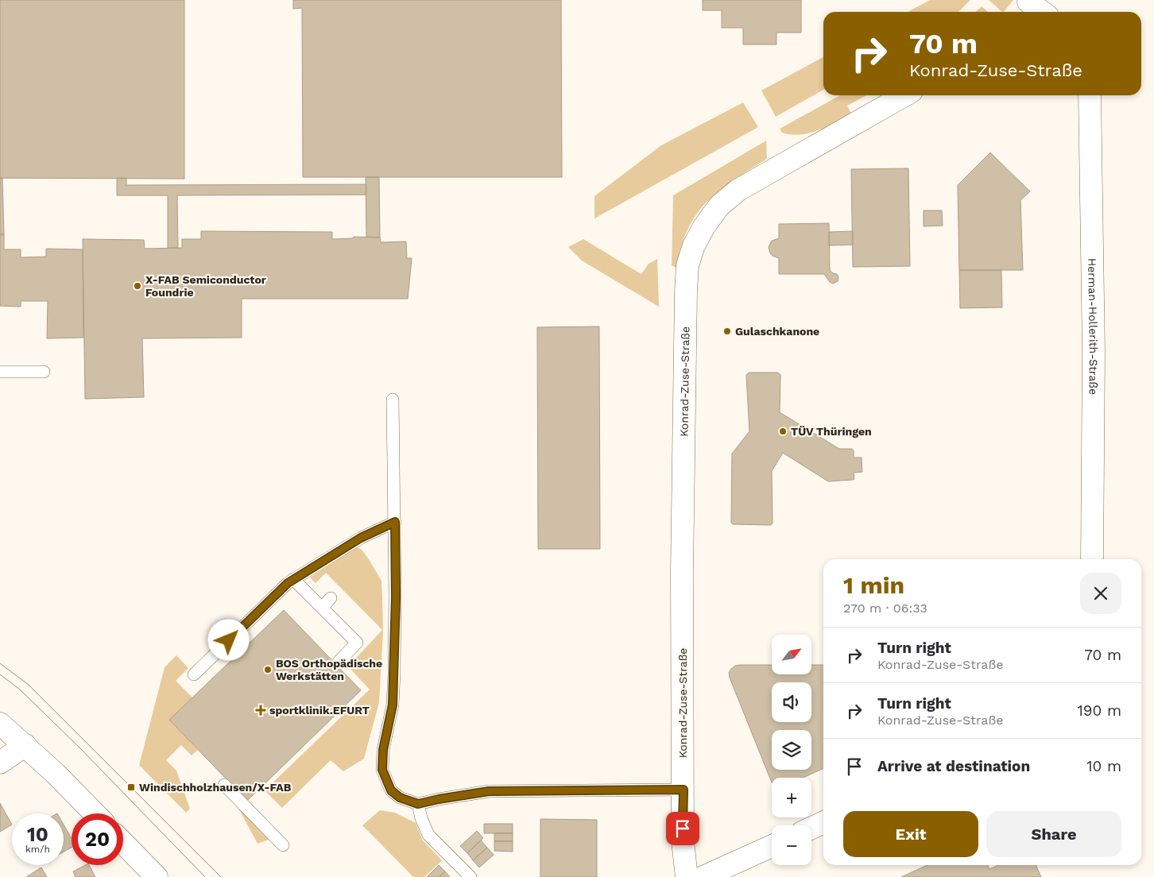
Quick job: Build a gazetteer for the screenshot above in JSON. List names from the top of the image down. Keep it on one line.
{"streets":{"street":["Herman-Hollerith-Straße","Konrad-Zuse-Straße"]},"places":{"other":["X-FAB Semiconductor Foundrie","Gulaschkanone","TÜV Thüringen","BOS Orthopädische Werkstätten"],"health":["sportklinik.EFURT"],"transit":["Windischholzhausen/X-FAB"]},"north":"top right","page":{"turn":["70 m","Konrad-Zuse-Straße"],"heading":["1 min","270 m · 06:33"],"list":[{"name":"Turn right","note":"Konrad-Zuse-Straße","value":"70 m"},{"name":"Turn right","note":"Konrad-Zuse-Straße","value":"190 m"},{"name":"Arrive at destination","value":"10 m"}],"map_buttons":["+","−"],"buttons":["Exit","Share"],"speed":"10 km/h","limit":"20"}}
